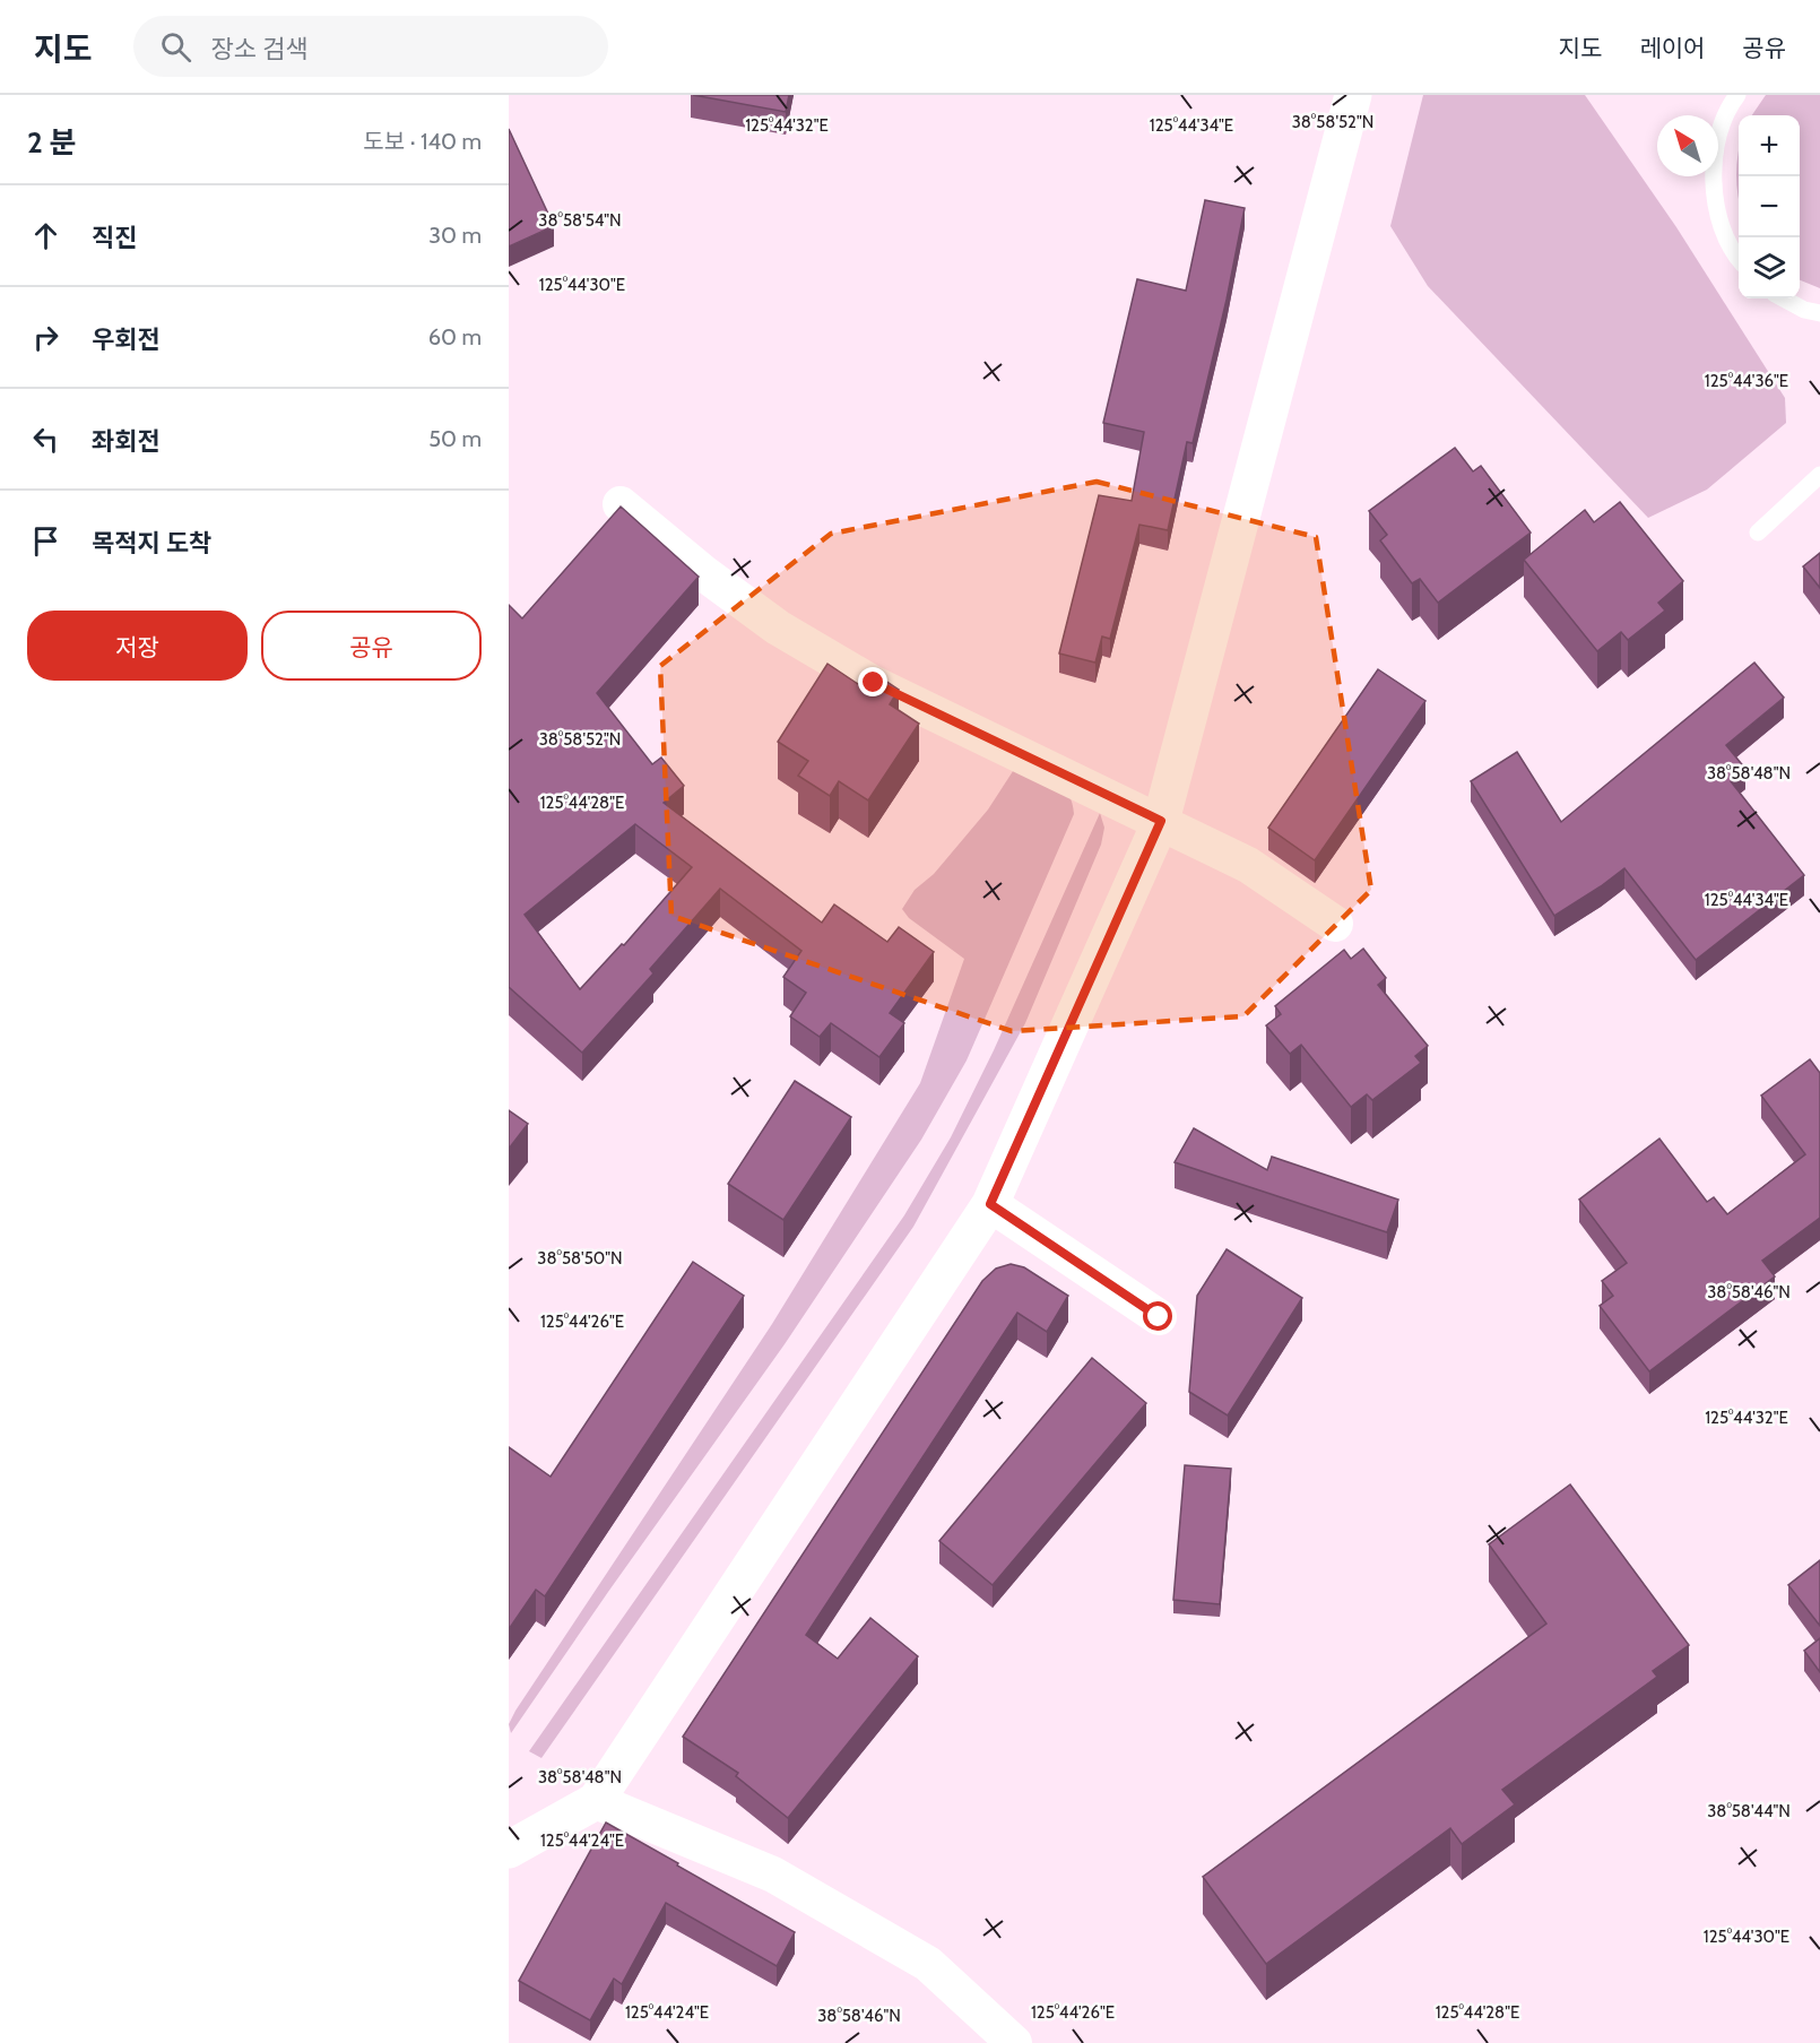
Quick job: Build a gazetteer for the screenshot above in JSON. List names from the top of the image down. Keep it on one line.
{"north":"top left","page":{"header":"지도","search":"장소 검색","nav":["지도","레이어","공유"],"heading":["2 분","도보 · 140 m"],"map_buttons":["+","−"],"list":[["직진","30 m"],["우회전","60 m"],["좌회전","50 m"],"목적지 도착"],"buttons":["저장","공유"]},"coordinates":["38°58'52\"N","125°44'32\"E","125°44'34\"E","38°58'54\"N","125°44'30\"E","125°44'36\"E","38°58'48\"N","125°44'28\"E","38°58'50\"N","38°58'46\"N","125°44'26\"E","38°58'44\"N","125°44'24\"E"]}
